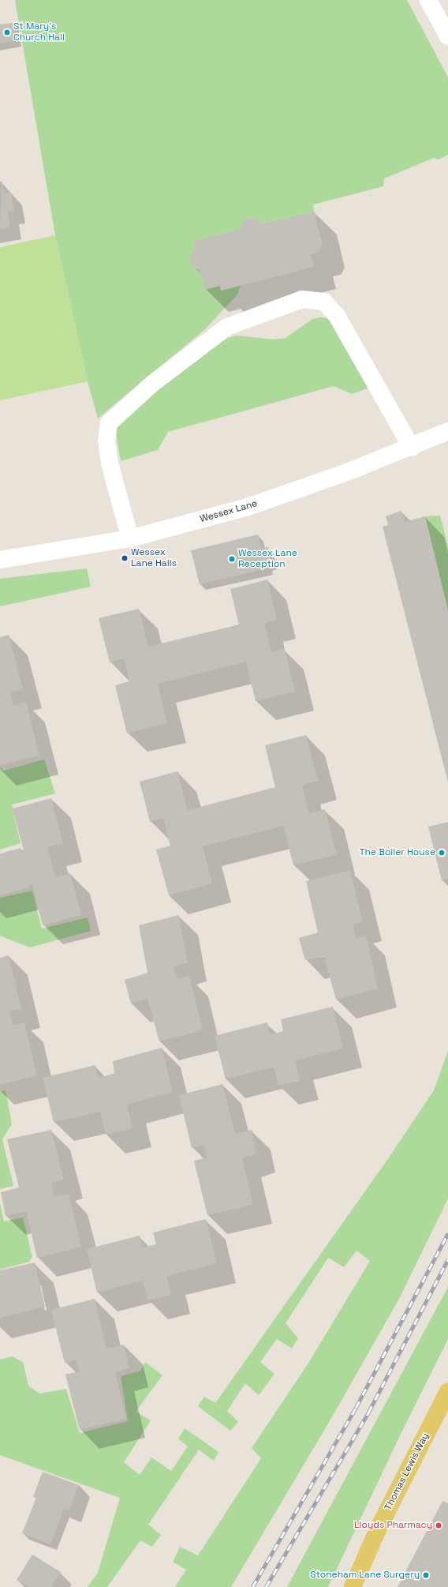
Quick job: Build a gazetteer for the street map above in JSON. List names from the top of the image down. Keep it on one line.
{"streets":{"main road":["Thomas Lewis Way"],"street":["Wessex Lane"]},"places":["St Mary's Church Hall","Wessex Lane Halls","Wessex Lane Reception","The Boiler House","Lloyds Pharmacy","Stoneham Lane Surgery"]}
